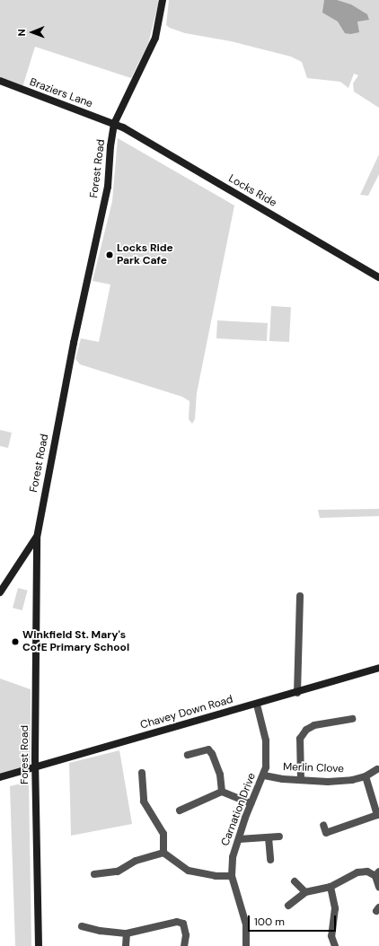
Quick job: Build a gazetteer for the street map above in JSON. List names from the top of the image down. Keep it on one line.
{"streets":{"main road":["Braziers Lane","Forest Road","Locks Ride","Chavey Down Road"],"street":["Merlin Clove","Carnation Drive"]},"crossings":[["Braziers Lane","Forest Road"],["Braziers Lane","Locks Ride"],["Forest Road","Locks Ride"],["Forest Road","Chavey Down Road"],["Chavey Down Road","Carnation Drive"],["Merlin Clove","Carnation Drive"]],"places":["Locks Ride Park Cafe","Winkfield St. Mary's CofE Primary School"],"scale_bar":"100 m","north":"left"}
